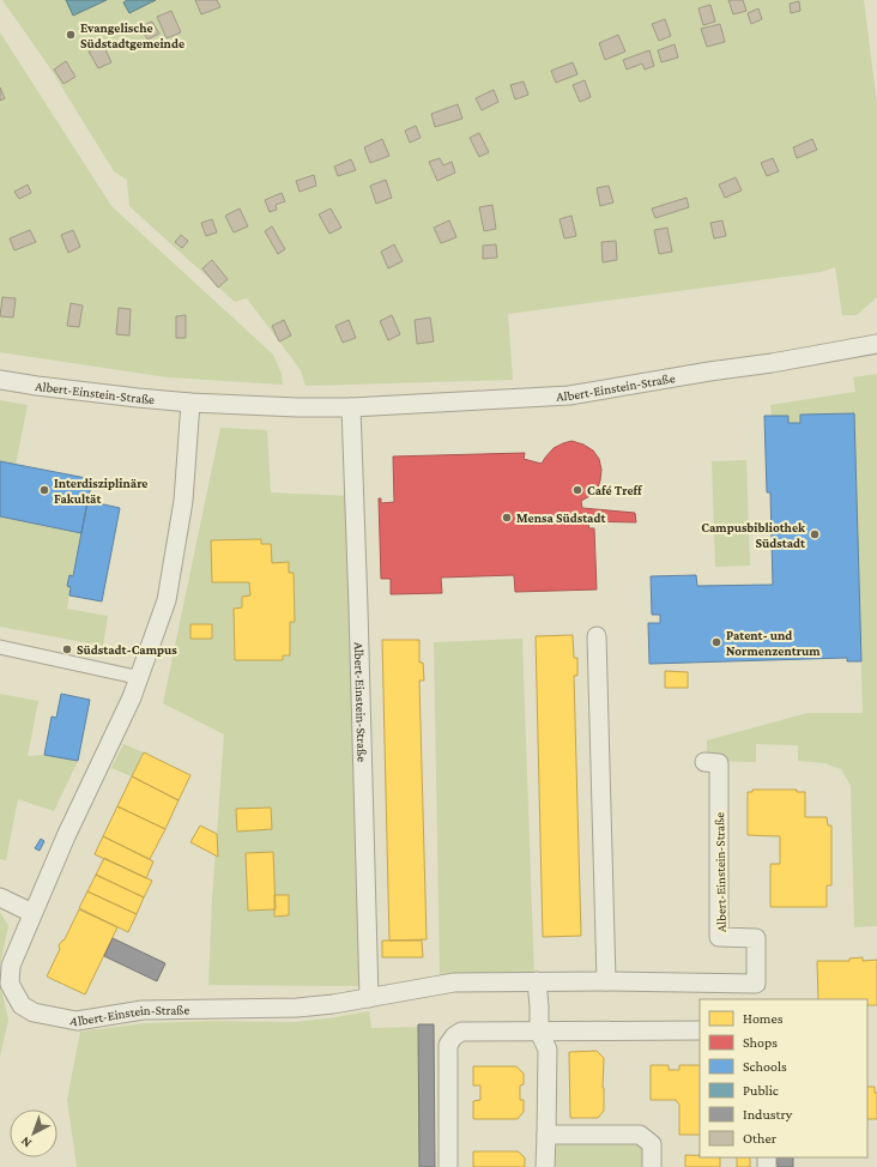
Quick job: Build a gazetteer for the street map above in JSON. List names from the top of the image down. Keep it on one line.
{"streets":{"street":["Albert-Einstein-Straße"]},"places":["Evangelische Südstadtgemeinde","Interdisziplinäre Fakultät","Café Treff","Mensa Südstadt","Campusbibliothek Südstadt","Patent- und Normenzentrum","Südstadt-Campus"],"legend":["Homes","Shops","Schools","Public","Industry","Other"],"north":"bottom left"}
